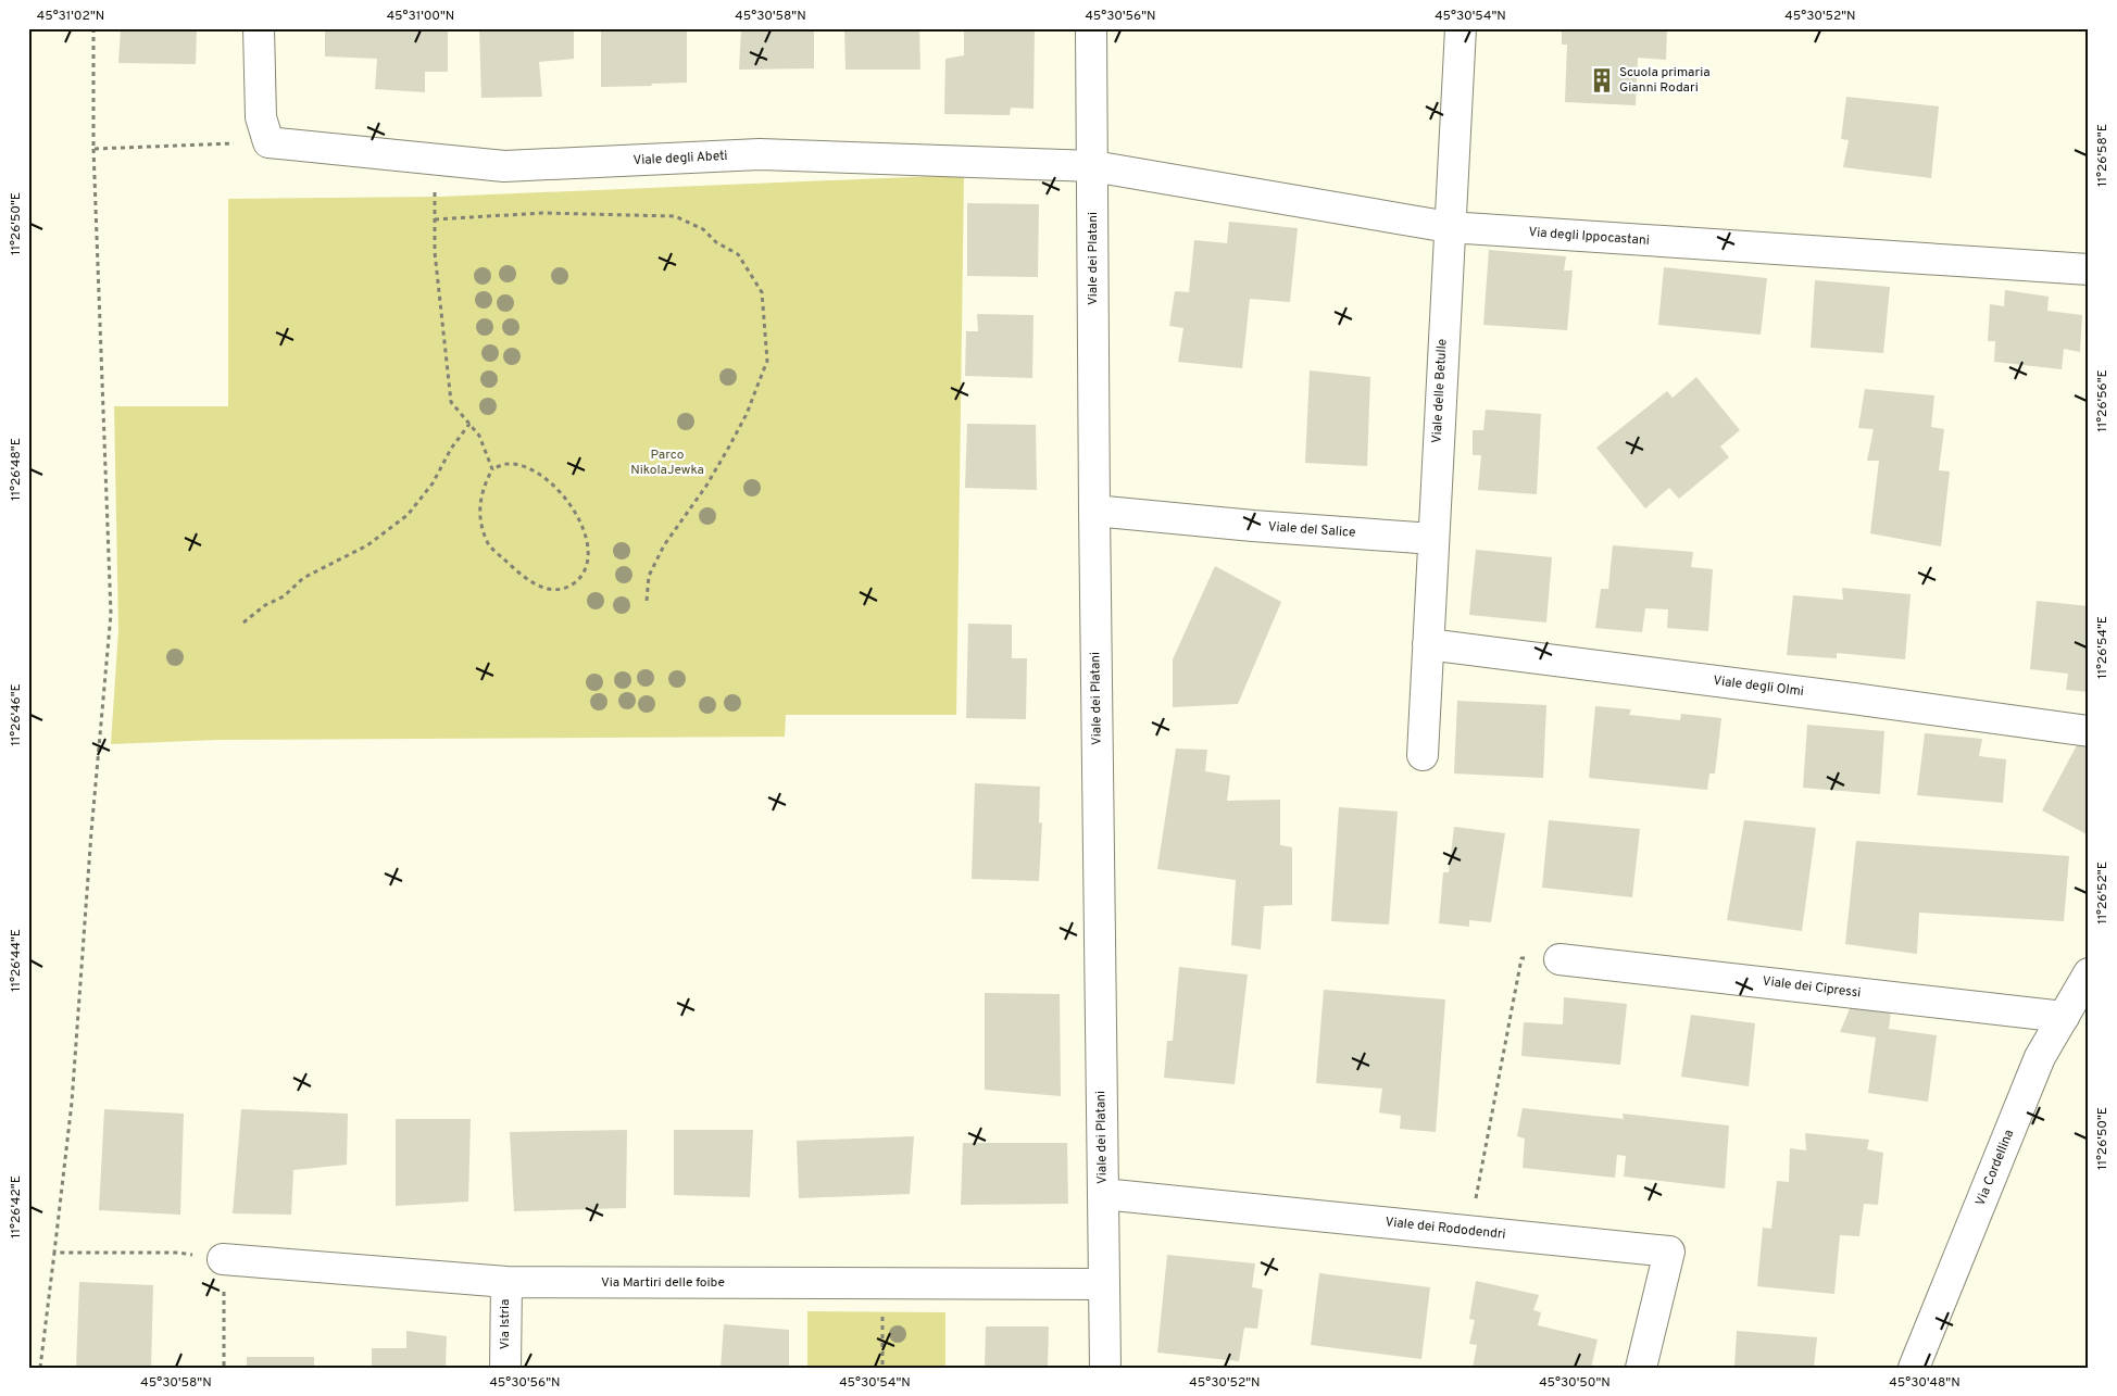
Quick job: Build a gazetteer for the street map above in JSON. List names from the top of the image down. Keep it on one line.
{"streets":{"street":["Viale degli Abeti","Via degli Ippocastani","Viale dei Platani","Viale delle Betulle","Viale del Salice","Viale degli Olmi","Viale dei Cipressi","Via Cordellina","Viale dei Rododendri","Via Martiri delle foibe","Via Istria"]},"crossings":[["Viale degli Abeti","Via degli Ippocastani"],["Viale degli Abeti","Viale dei Platani"],["Via degli Ippocastani","Viale dei Platani"],["Via degli Ippocastani","Viale delle Betulle"],["Viale dei Platani","Viale del Salice"],["Viale dei Platani","Viale dei Rododendri"],["Viale dei Platani","Via Martiri delle foibe"],["Viale delle Betulle","Viale del Salice"],["Viale delle Betulle","Viale degli Olmi"],["Viale dei Cipressi","Via Cordellina"],["Via Martiri delle foibe","Via Istria"]],"parks":["Parco NikolaJewka"],"places":{"building":["Scuola primaria Gianni Rodari"]},"coordinates":["45°31'02\"N","45°31'00\"N","45°30'58\"N","45°30'56\"N","45°30'54\"N","45°30'52\"N","11°26'58\"E","11°26'50\"E","11°26'56\"E","11°26'48\"E","11°26'54\"E","11°26'46\"E","11°26'52\"E","11°26'44\"E","11°26'42\"E","45°30'50\"N","45°30'48\"N"]}
